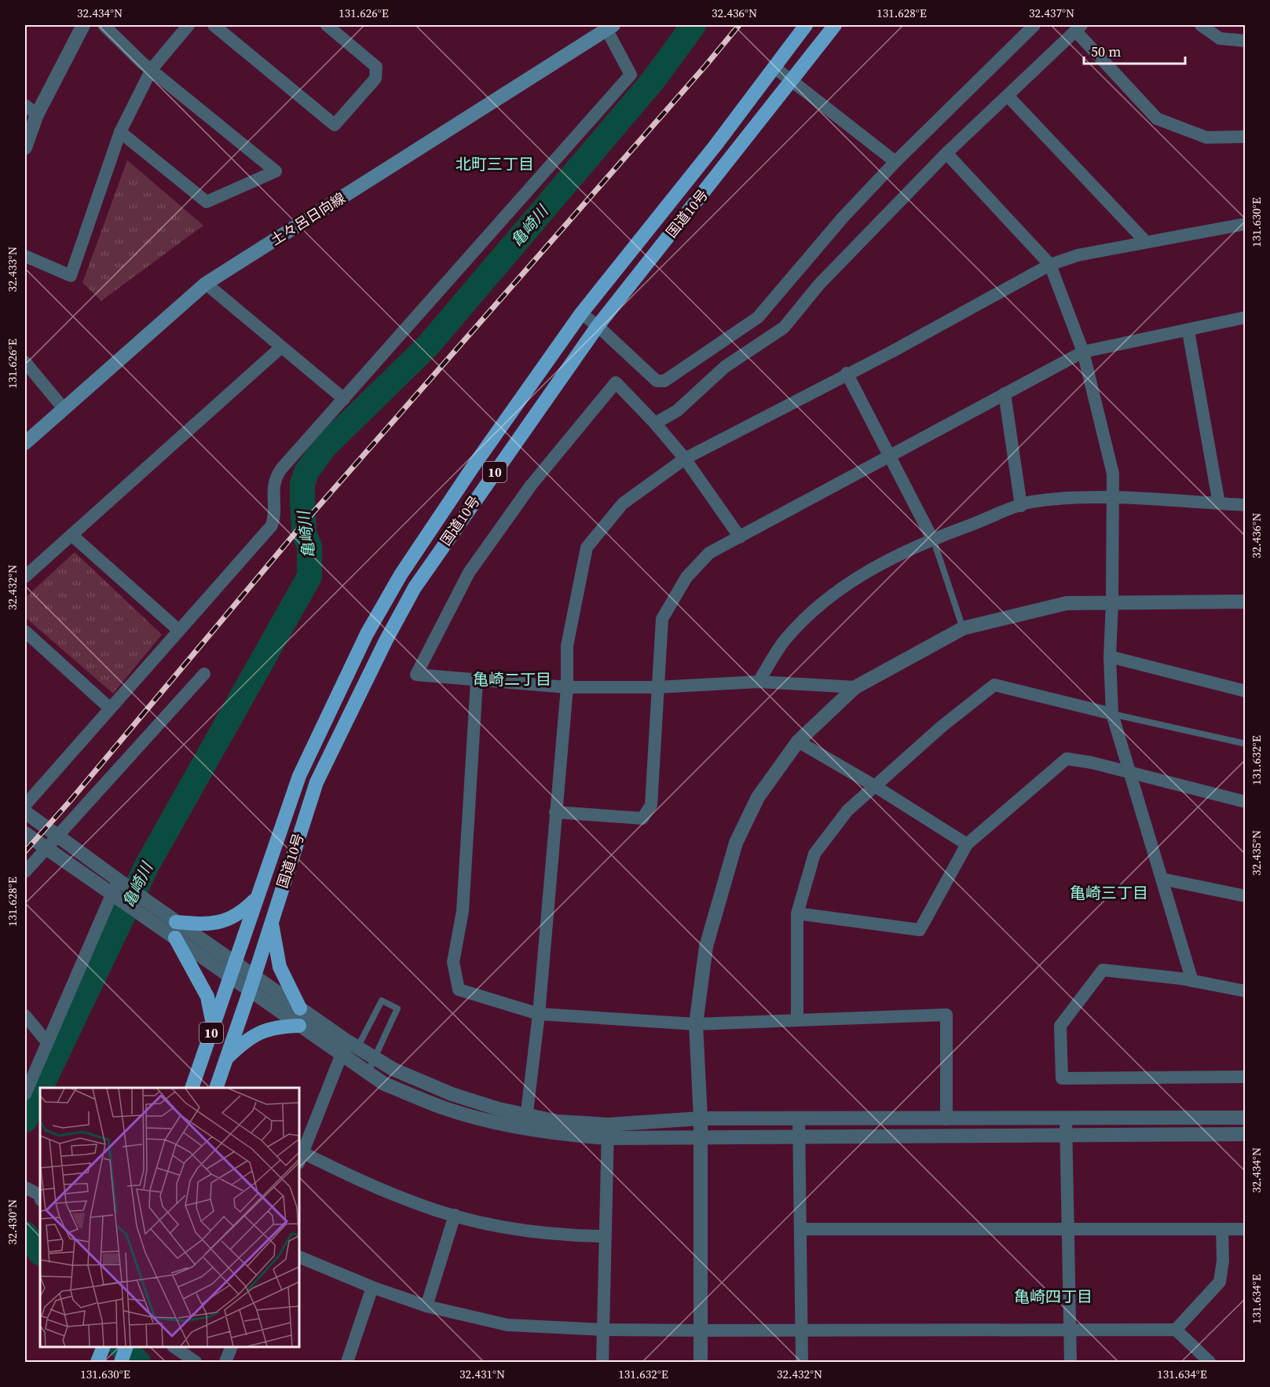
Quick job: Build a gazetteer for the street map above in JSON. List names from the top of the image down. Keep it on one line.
{"streets":{"highway":["国道10号","10"],"main road":["土々呂日向線"]},"districts":["北町三丁目","亀崎二丁目","亀崎三丁目","亀崎四丁目"],"water":["亀崎川"],"scale_bar":"50 m","coordinates":["32.434°N","131.626°E","32.436°N","131.628°E","32.437°N","131.630°E","32.433°N","32.432°N","131.632°E","32.435°N","32.430°N","131.634°E","32.431°N"]}
